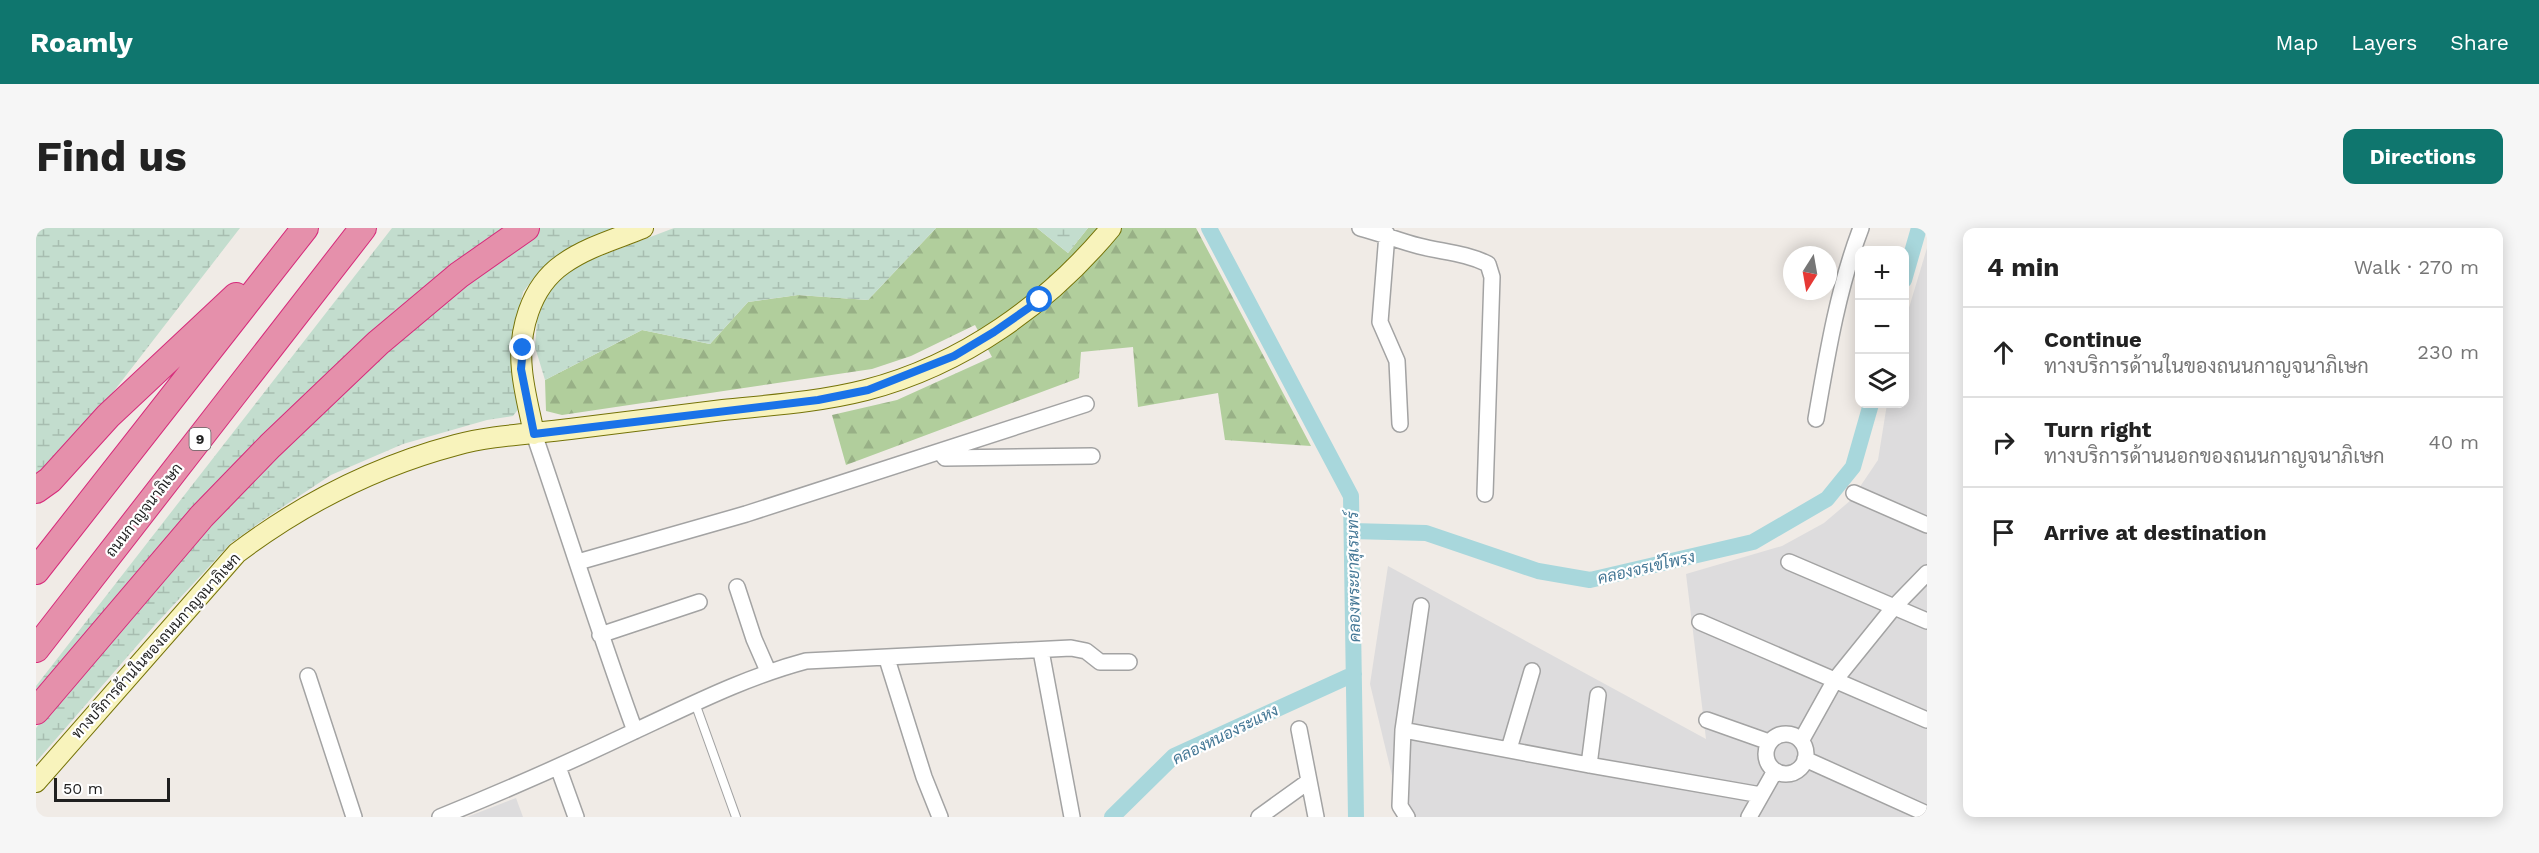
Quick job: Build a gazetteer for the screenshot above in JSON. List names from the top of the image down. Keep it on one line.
{"streets":{"highway":["9","ถนนกาญจนาภิเษก"],"main road":["ทางบริการด้านในของถนนกาญจนาภิเษก"]},"water":["คลองจรเข้โพรง","คลองพระยาสุเรนทร์","คลองหนองระแหง"],"scale_bar":"50 m","north":"bottom","page":{"header":"Roamly","nav":["Map","Layers","Share"],"buttons":"Directions","title":"Find us","heading":["4 min","Walk · 270 m"],"map_buttons":["+","−"],"list":[["Continue","ทางบริการด้านในของถนนกาญจนาภิเษก","230 m"],["Turn right","ทางบริการด้านนอกของถนนกาญจนาภิเษก","40 m"],"Arrive at destination"],"scale":"50 m"}}
